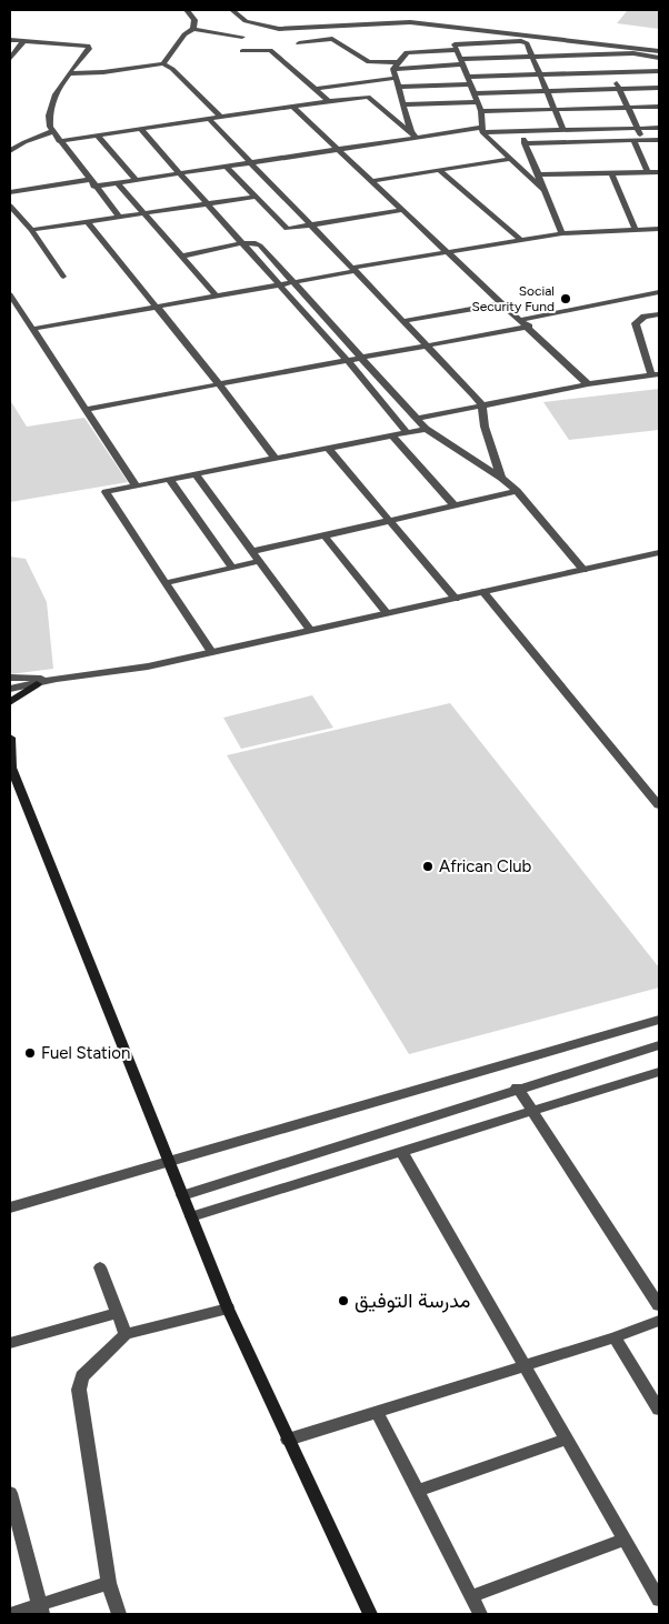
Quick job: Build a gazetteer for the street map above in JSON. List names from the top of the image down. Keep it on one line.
{"places":["Social Security Fund","African Club","Fuel Station","مدرسة التوفيق"]}
